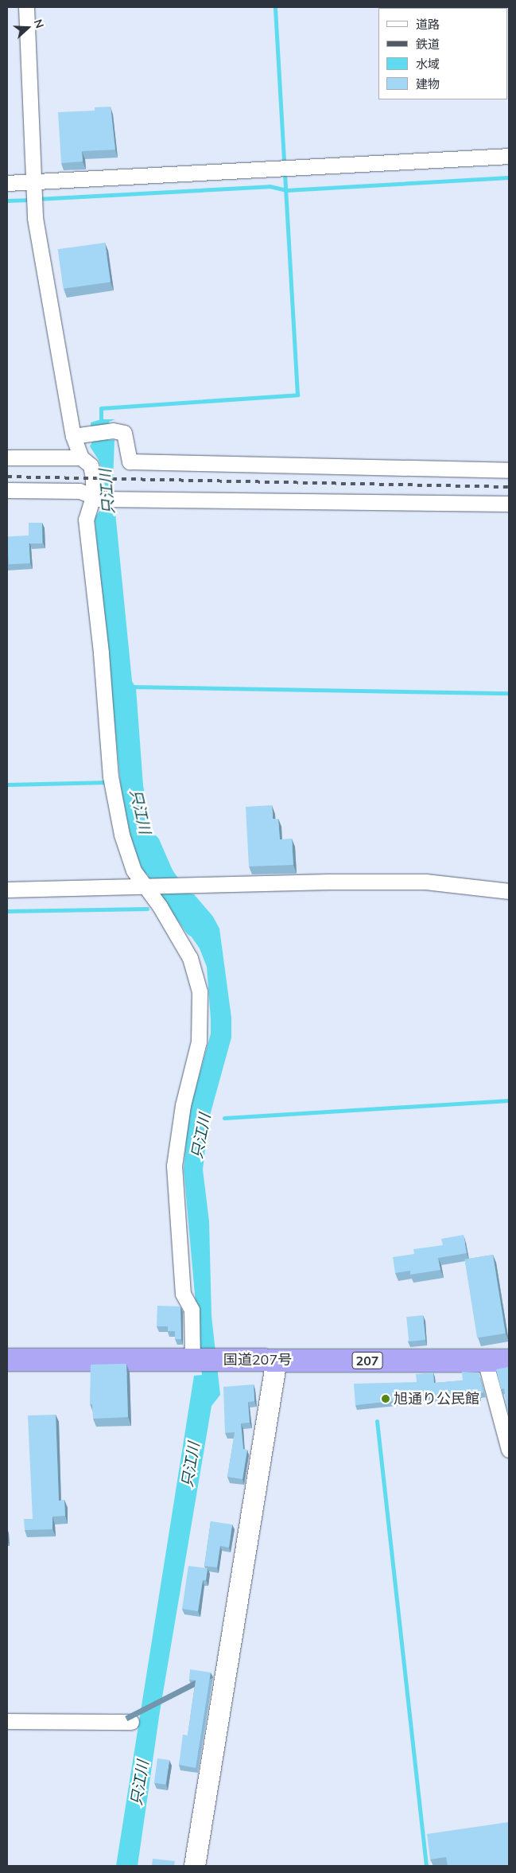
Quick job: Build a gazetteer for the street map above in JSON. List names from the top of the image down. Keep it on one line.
{"streets":{"highway":["国道207号","207"]},"water":["只江川"],"places":["旭通り公民館"],"legend":["道路","鉄道","水域","建物"],"north":"right"}
